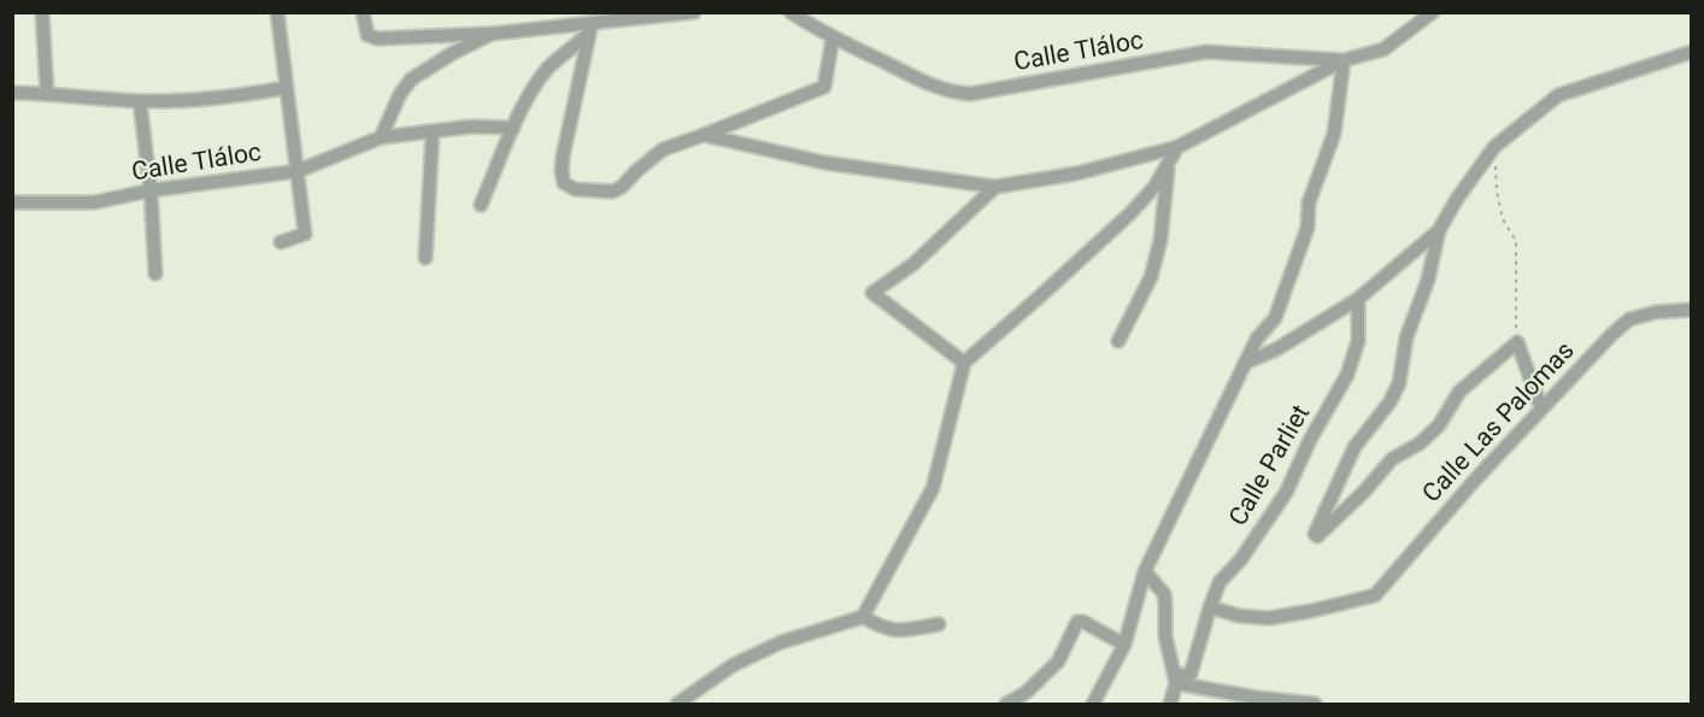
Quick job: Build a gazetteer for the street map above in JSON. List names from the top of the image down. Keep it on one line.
{"streets":{"street":["Calle Tláloc","Calle Las Palomas","Calle Parliet"]},"crossings":[["Calle Las Palomas","Calle Parliet"]]}
